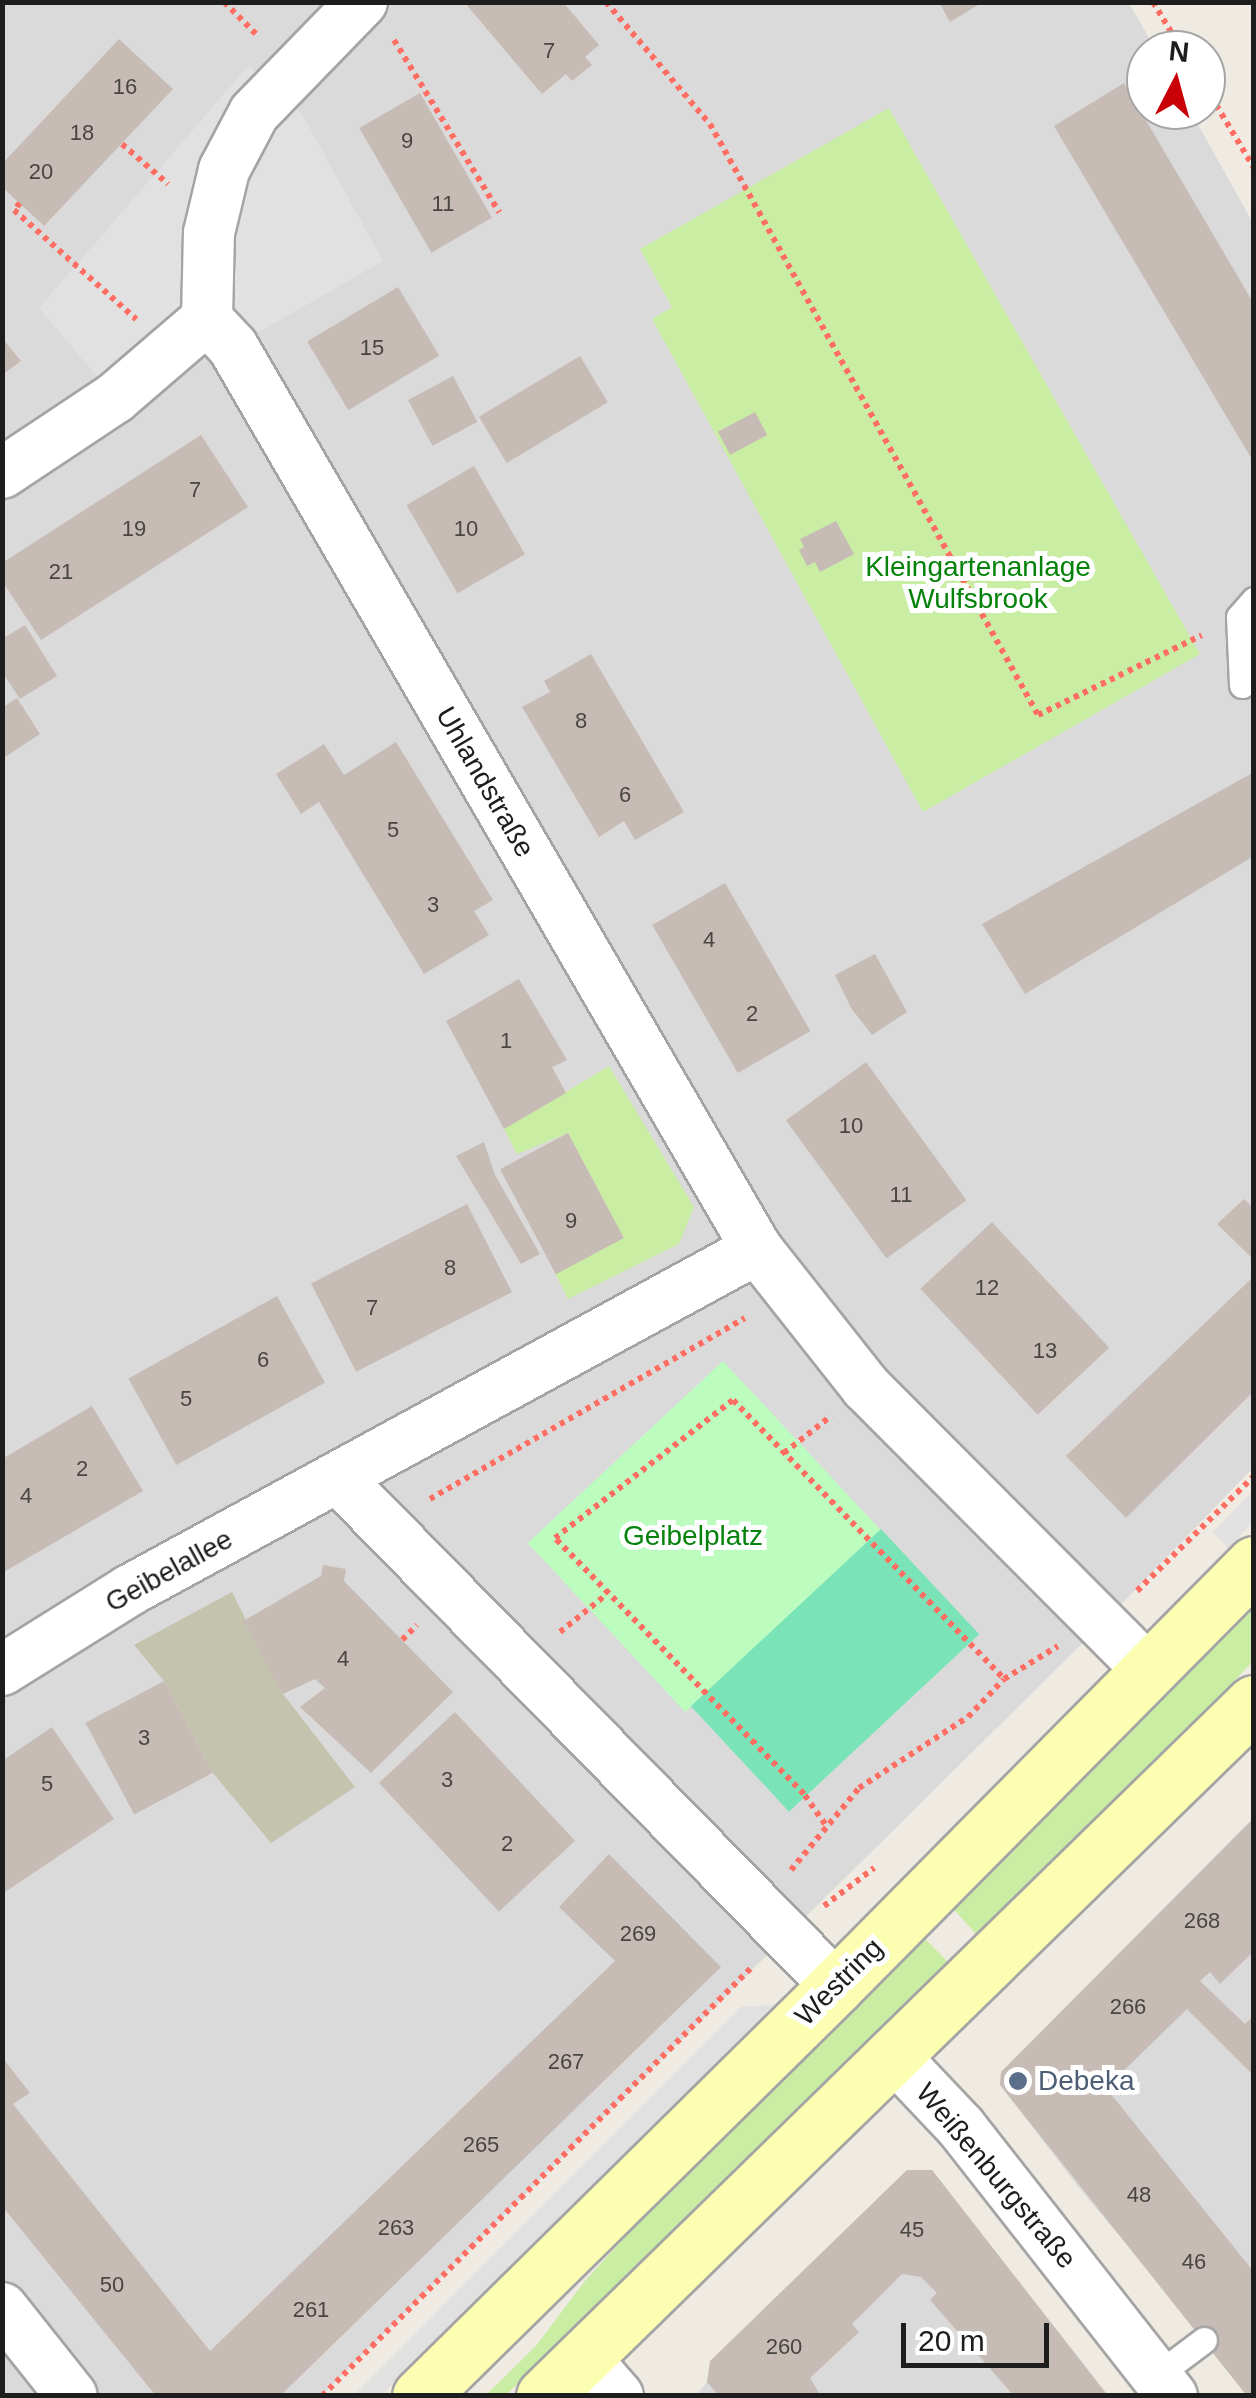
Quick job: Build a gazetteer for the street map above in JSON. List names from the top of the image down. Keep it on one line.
{"streets":{"main road":["Westring"],"street":["Uhlandstraße","Geibelallee","Weißenburgstraße"]},"parks":["Kleingartenanlage Wulfsbrook","Geibelplatz"],"places":["Debeka"],"house_numbers":["7","16","18","9","20","11","15","7","19","10","21","8","6","5","3","4","2","1","10","11","9","8","12","7","13","6","5","2","4","4","3","3","5","2","268","269","266","267","265","48","263","45","46","50","261","260"],"scale_bar":"20 m","north":"top"}
